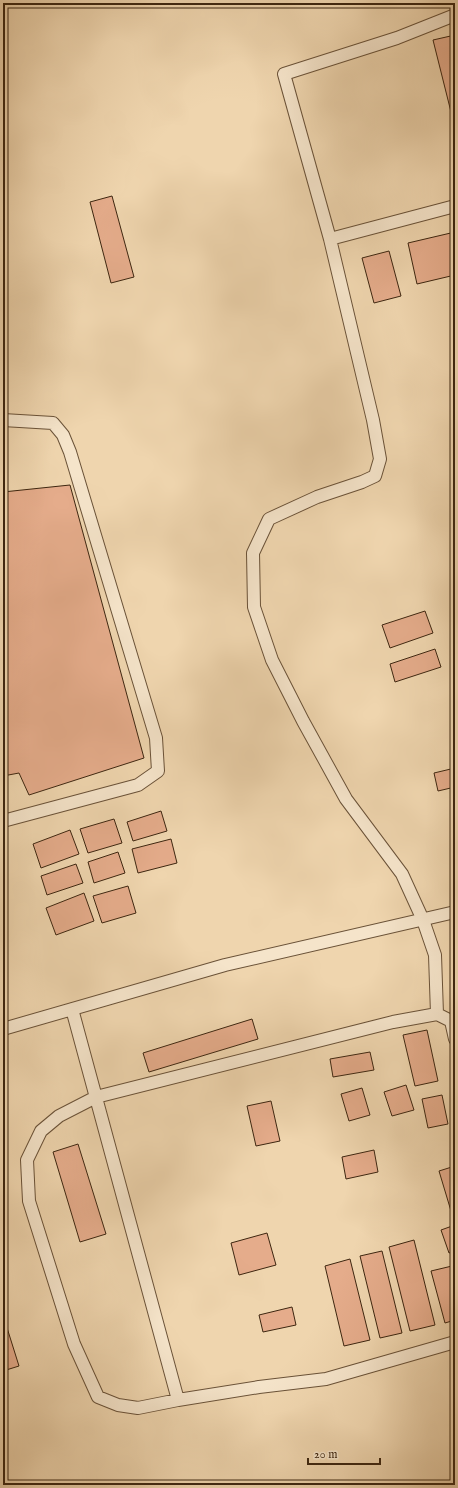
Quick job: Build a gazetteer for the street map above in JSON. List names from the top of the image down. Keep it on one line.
{"scale_bar":"20 m"}
